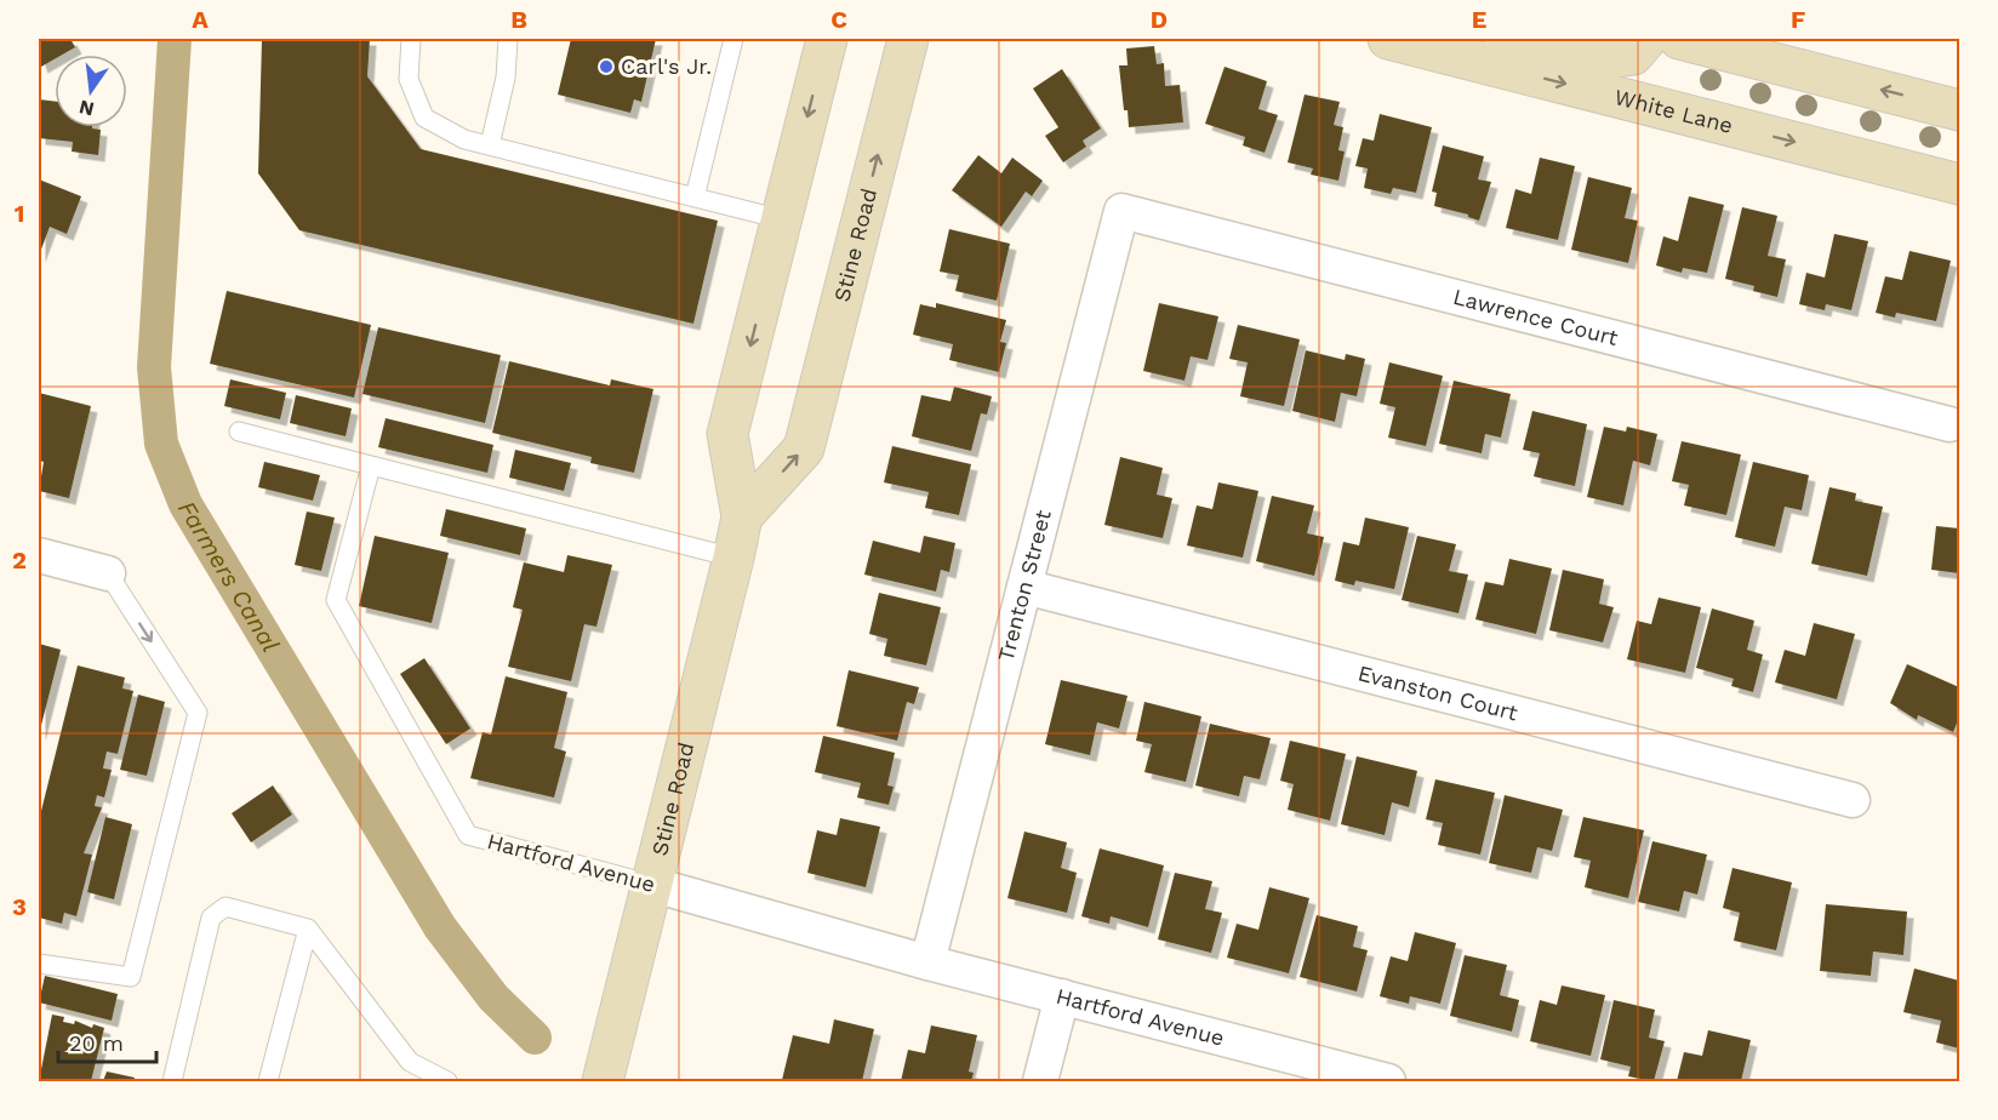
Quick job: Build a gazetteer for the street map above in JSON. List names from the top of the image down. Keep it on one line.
{"streets":{"main road":["White Lane","Stine Road"],"street":["Lawrence Court","Trenton Street","Evanston Court","Hartford Avenue"]},"crossings":[["Stine Road","Hartford Avenue"],["Lawrence Court","Trenton Street"],["Trenton Street","Evanston Court"],["Trenton Street","Hartford Avenue"]],"water":["Farmers Canal"],"places":["Carl's Jr."],"scale_bar":"20 m","north":"bottom","grid":{"columns":["A","B","C","D","E","F"],"rows":["1","2","3"]}}
